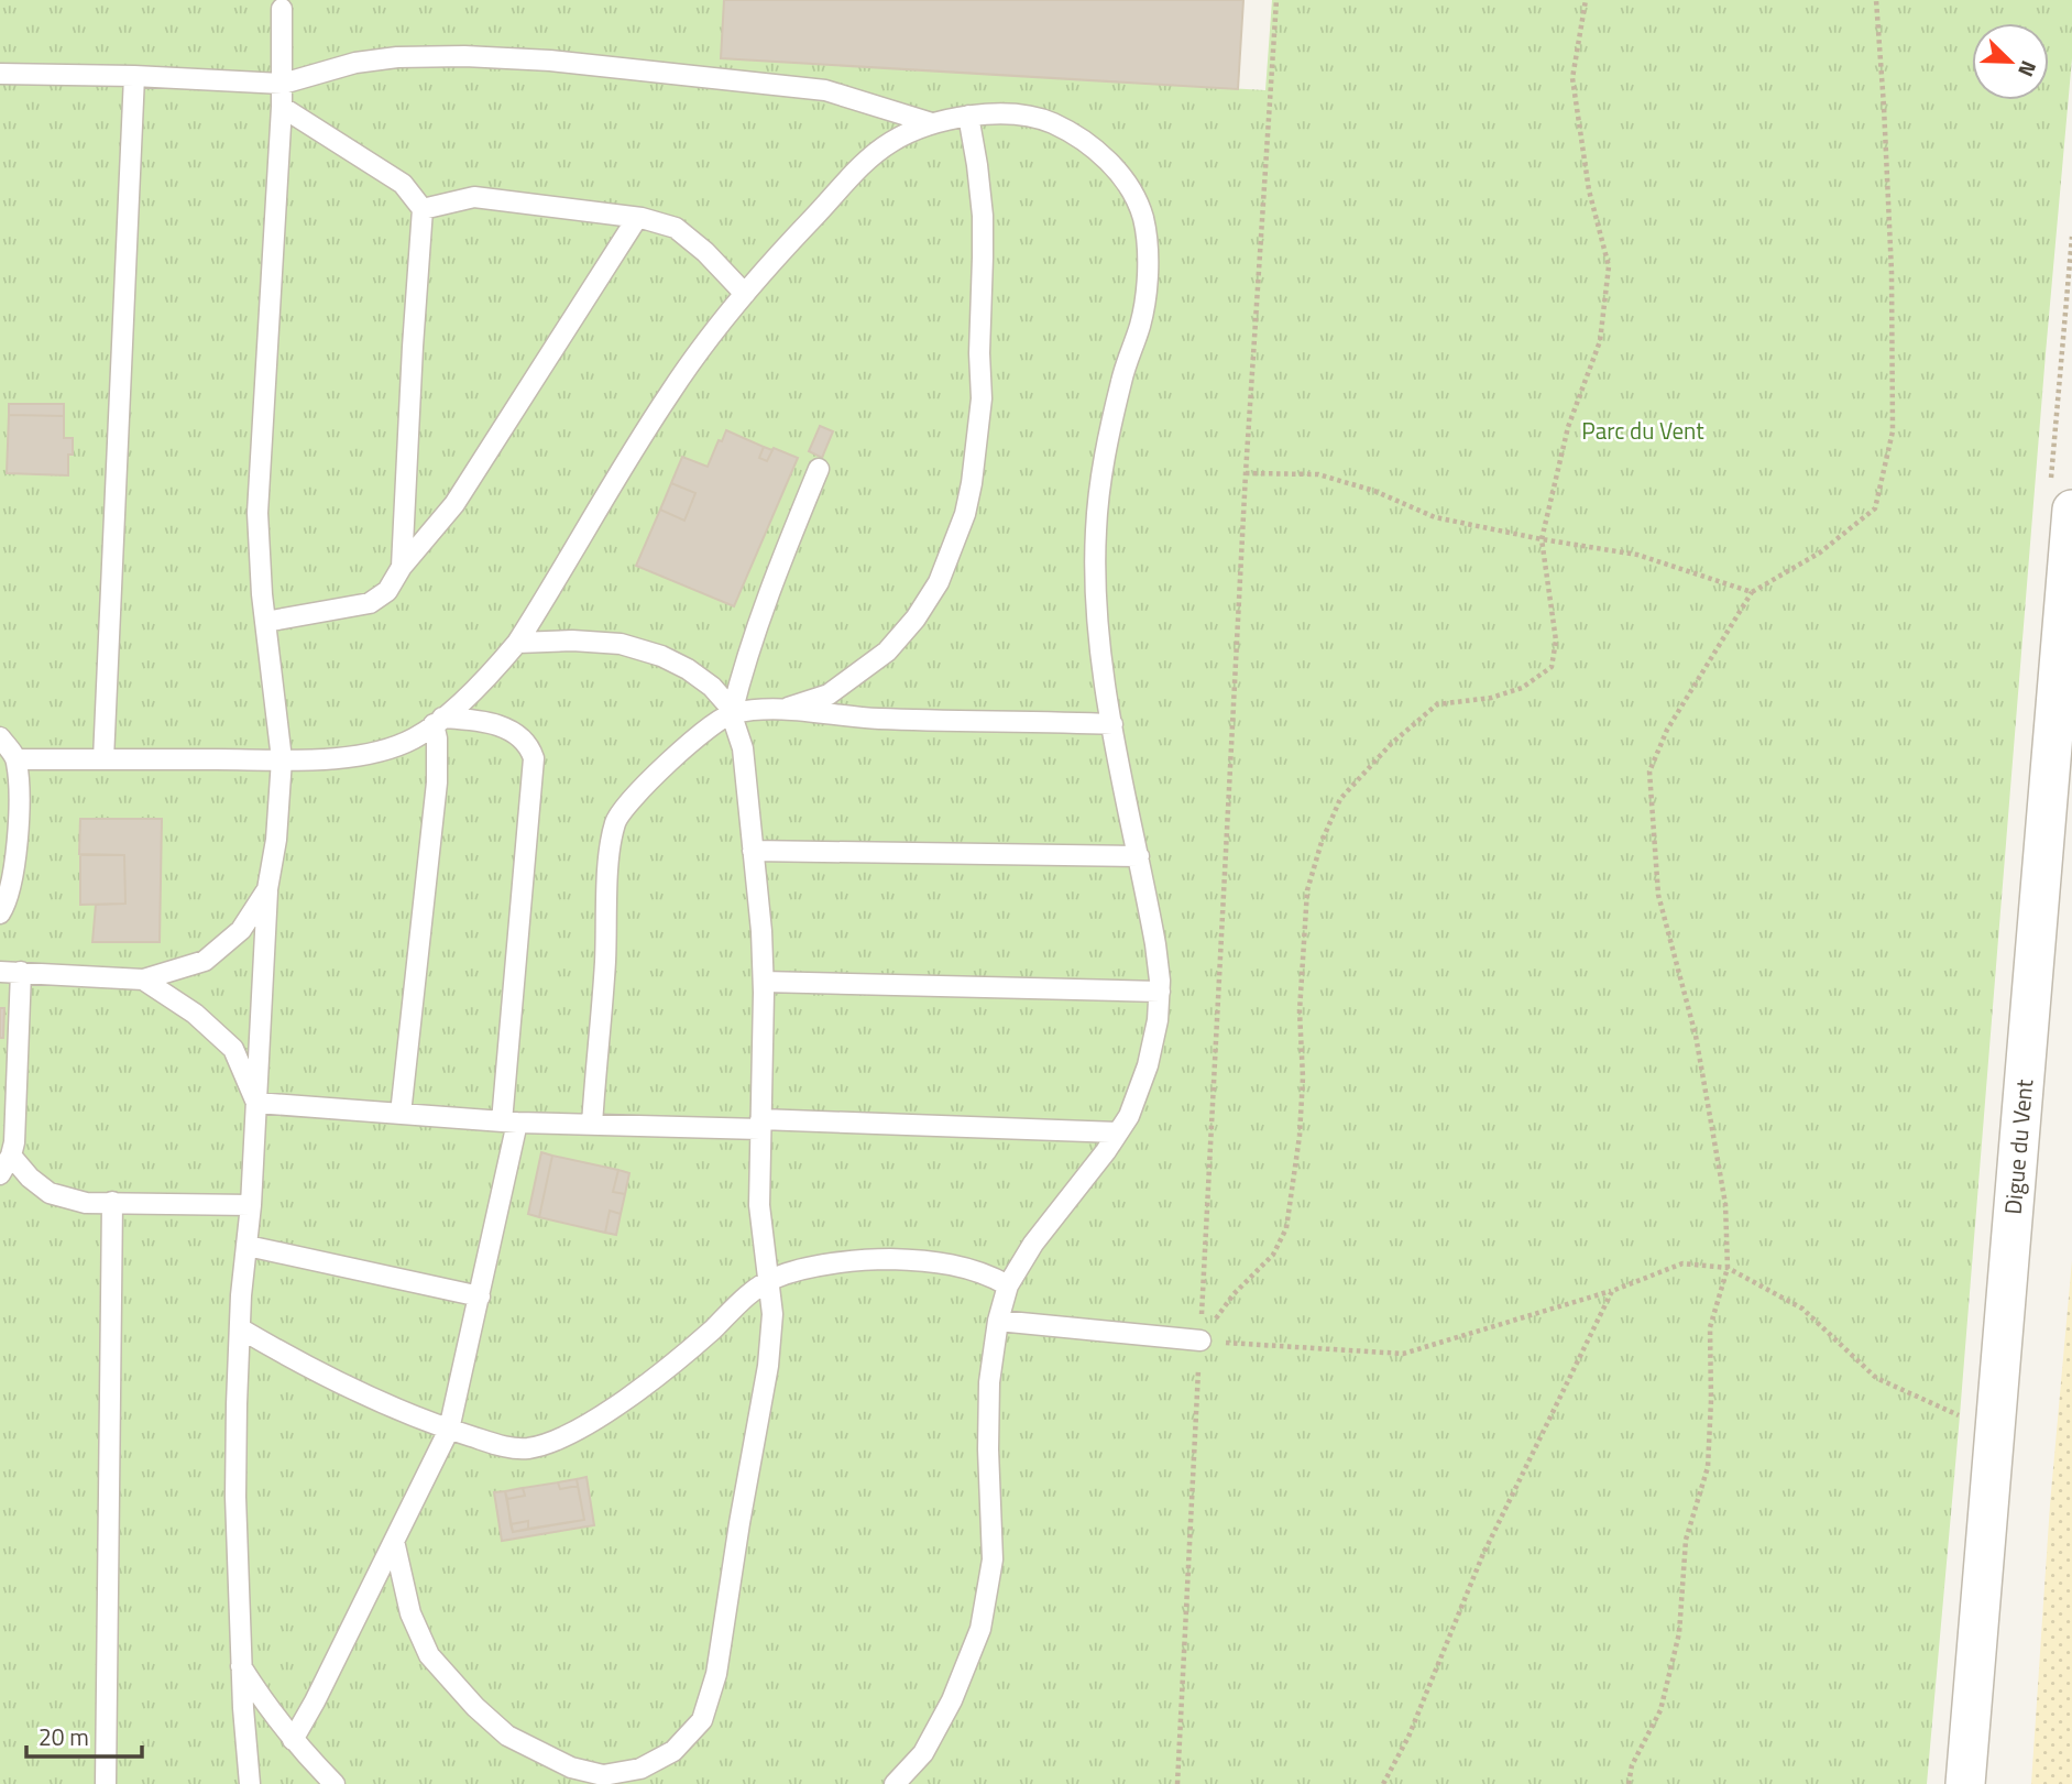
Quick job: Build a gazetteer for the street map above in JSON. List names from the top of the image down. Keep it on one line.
{"streets":{"street":["Digue du Vent"]},"parks":["Parc du Vent"],"scale_bar":"20 m","north":"bottom right"}
